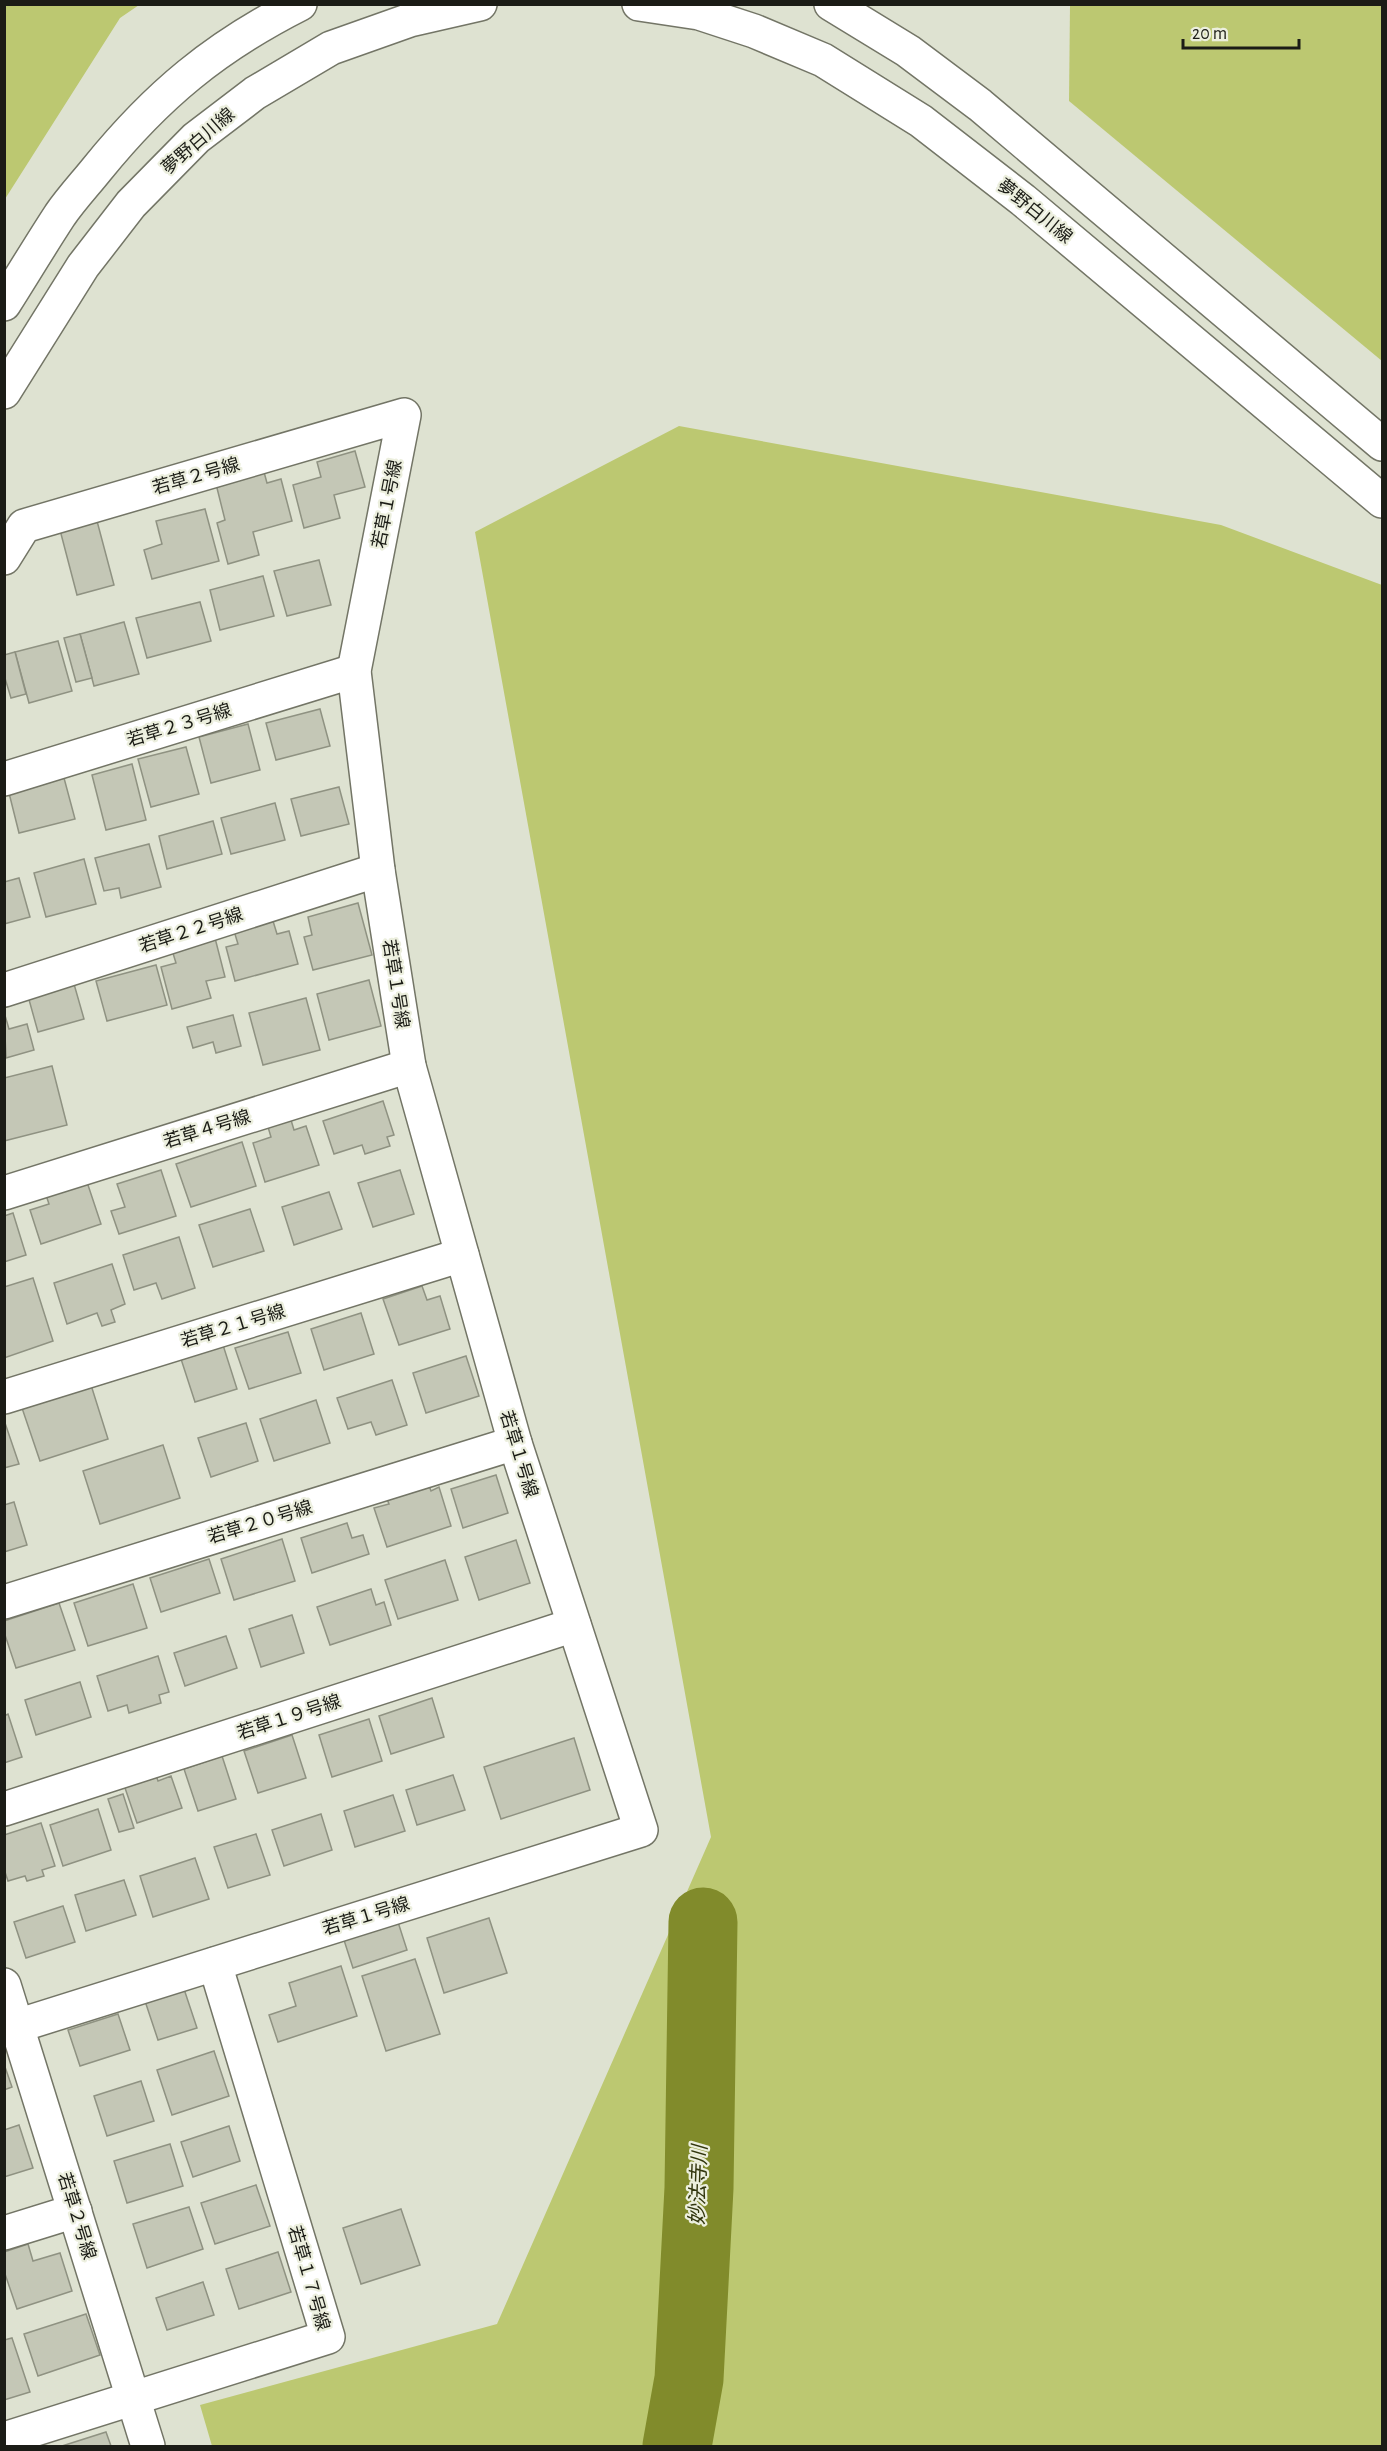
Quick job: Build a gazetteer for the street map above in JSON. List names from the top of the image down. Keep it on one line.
{"streets":{"street":["夢野白川線","若草２号線","若草１号線","若草２３号線","若草２２号線","若草４号線","若草２１号線","若草２０号線","若草１９号線","若草１７号線"]},"crossings":[["若草２号線","若草１号線"],["若草２号線","若草１７号線"],["若草１号線","若草２３号線"],["若草１号線","若草２２号線"],["若草１号線","若草４号線"],["若草１号線","若草２１号線"],["若草１号線","若草２０号線"],["若草１号線","若草１９号線"],["若草１号線","若草１７号線"]],"water":["妙法寺川"],"scale_bar":"20 m"}
